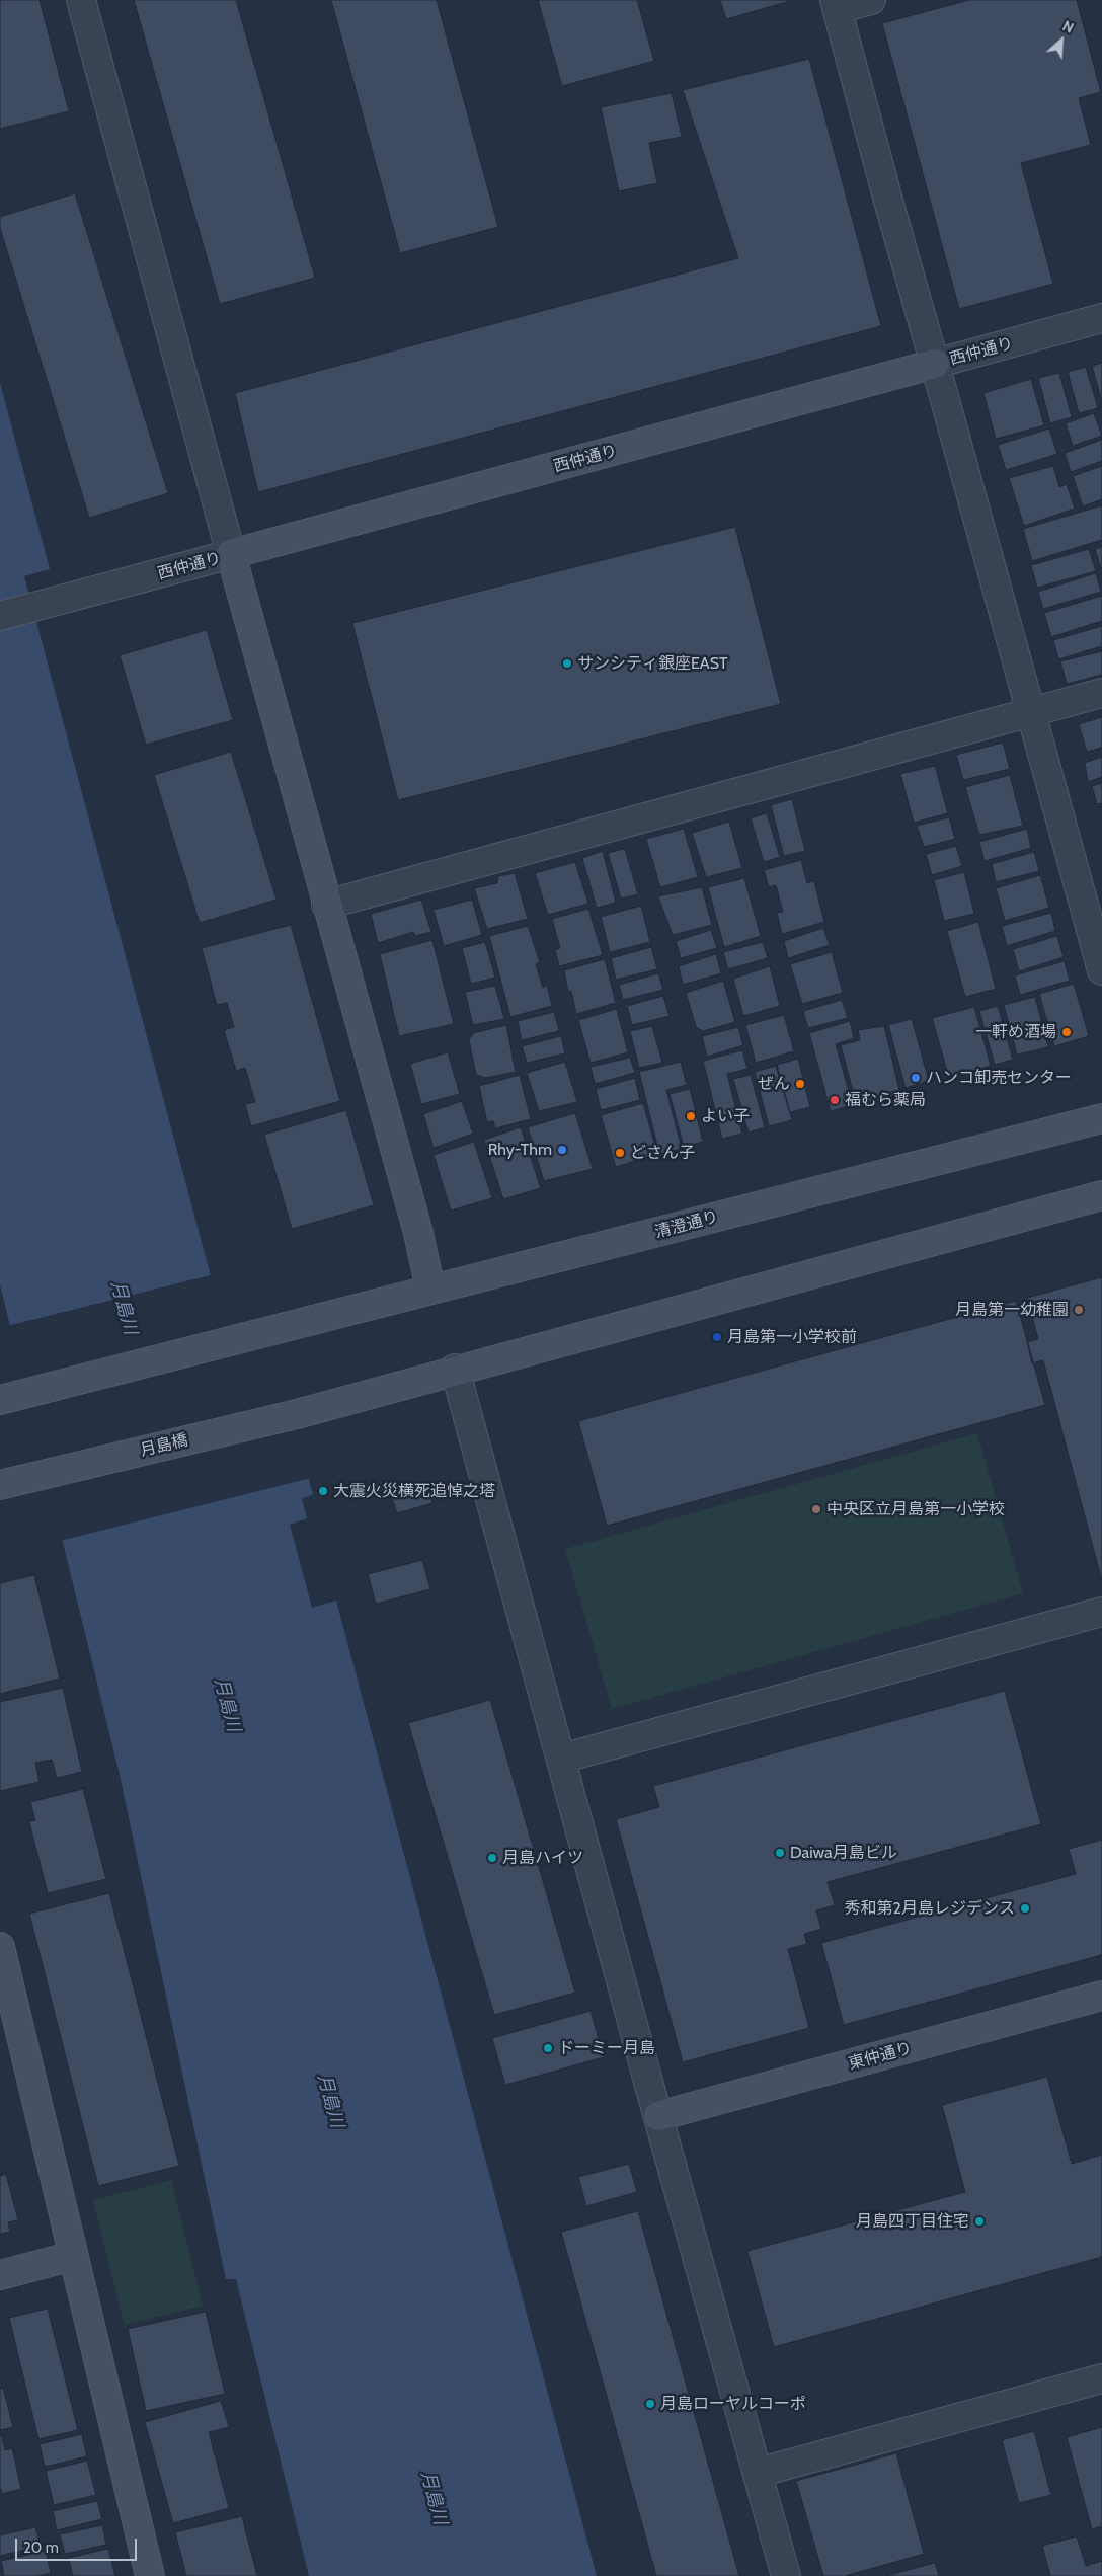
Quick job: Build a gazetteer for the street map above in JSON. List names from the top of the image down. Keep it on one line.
{"streets":{"street":["西仲通り","清澄通り","月島橋","東仲通り"]},"water":["月島川"],"places":["サンシティ銀座EAST","一軒め酒場","ハンコ卸売センター","ぜん","福むら薬局","よい子","Rhy-Thm","どさん子","月島第一幼稚園","月島第一小学校前","大震火災横死追悼之塔","中央区立月島第一小学校","Daiwa月島ビル","月島ハイツ","秀和第2月島レジデンス","ドーミー月島","月島四丁目住宅","月島ローヤルコーポ"],"scale_bar":"20 m","north":"top right"}
